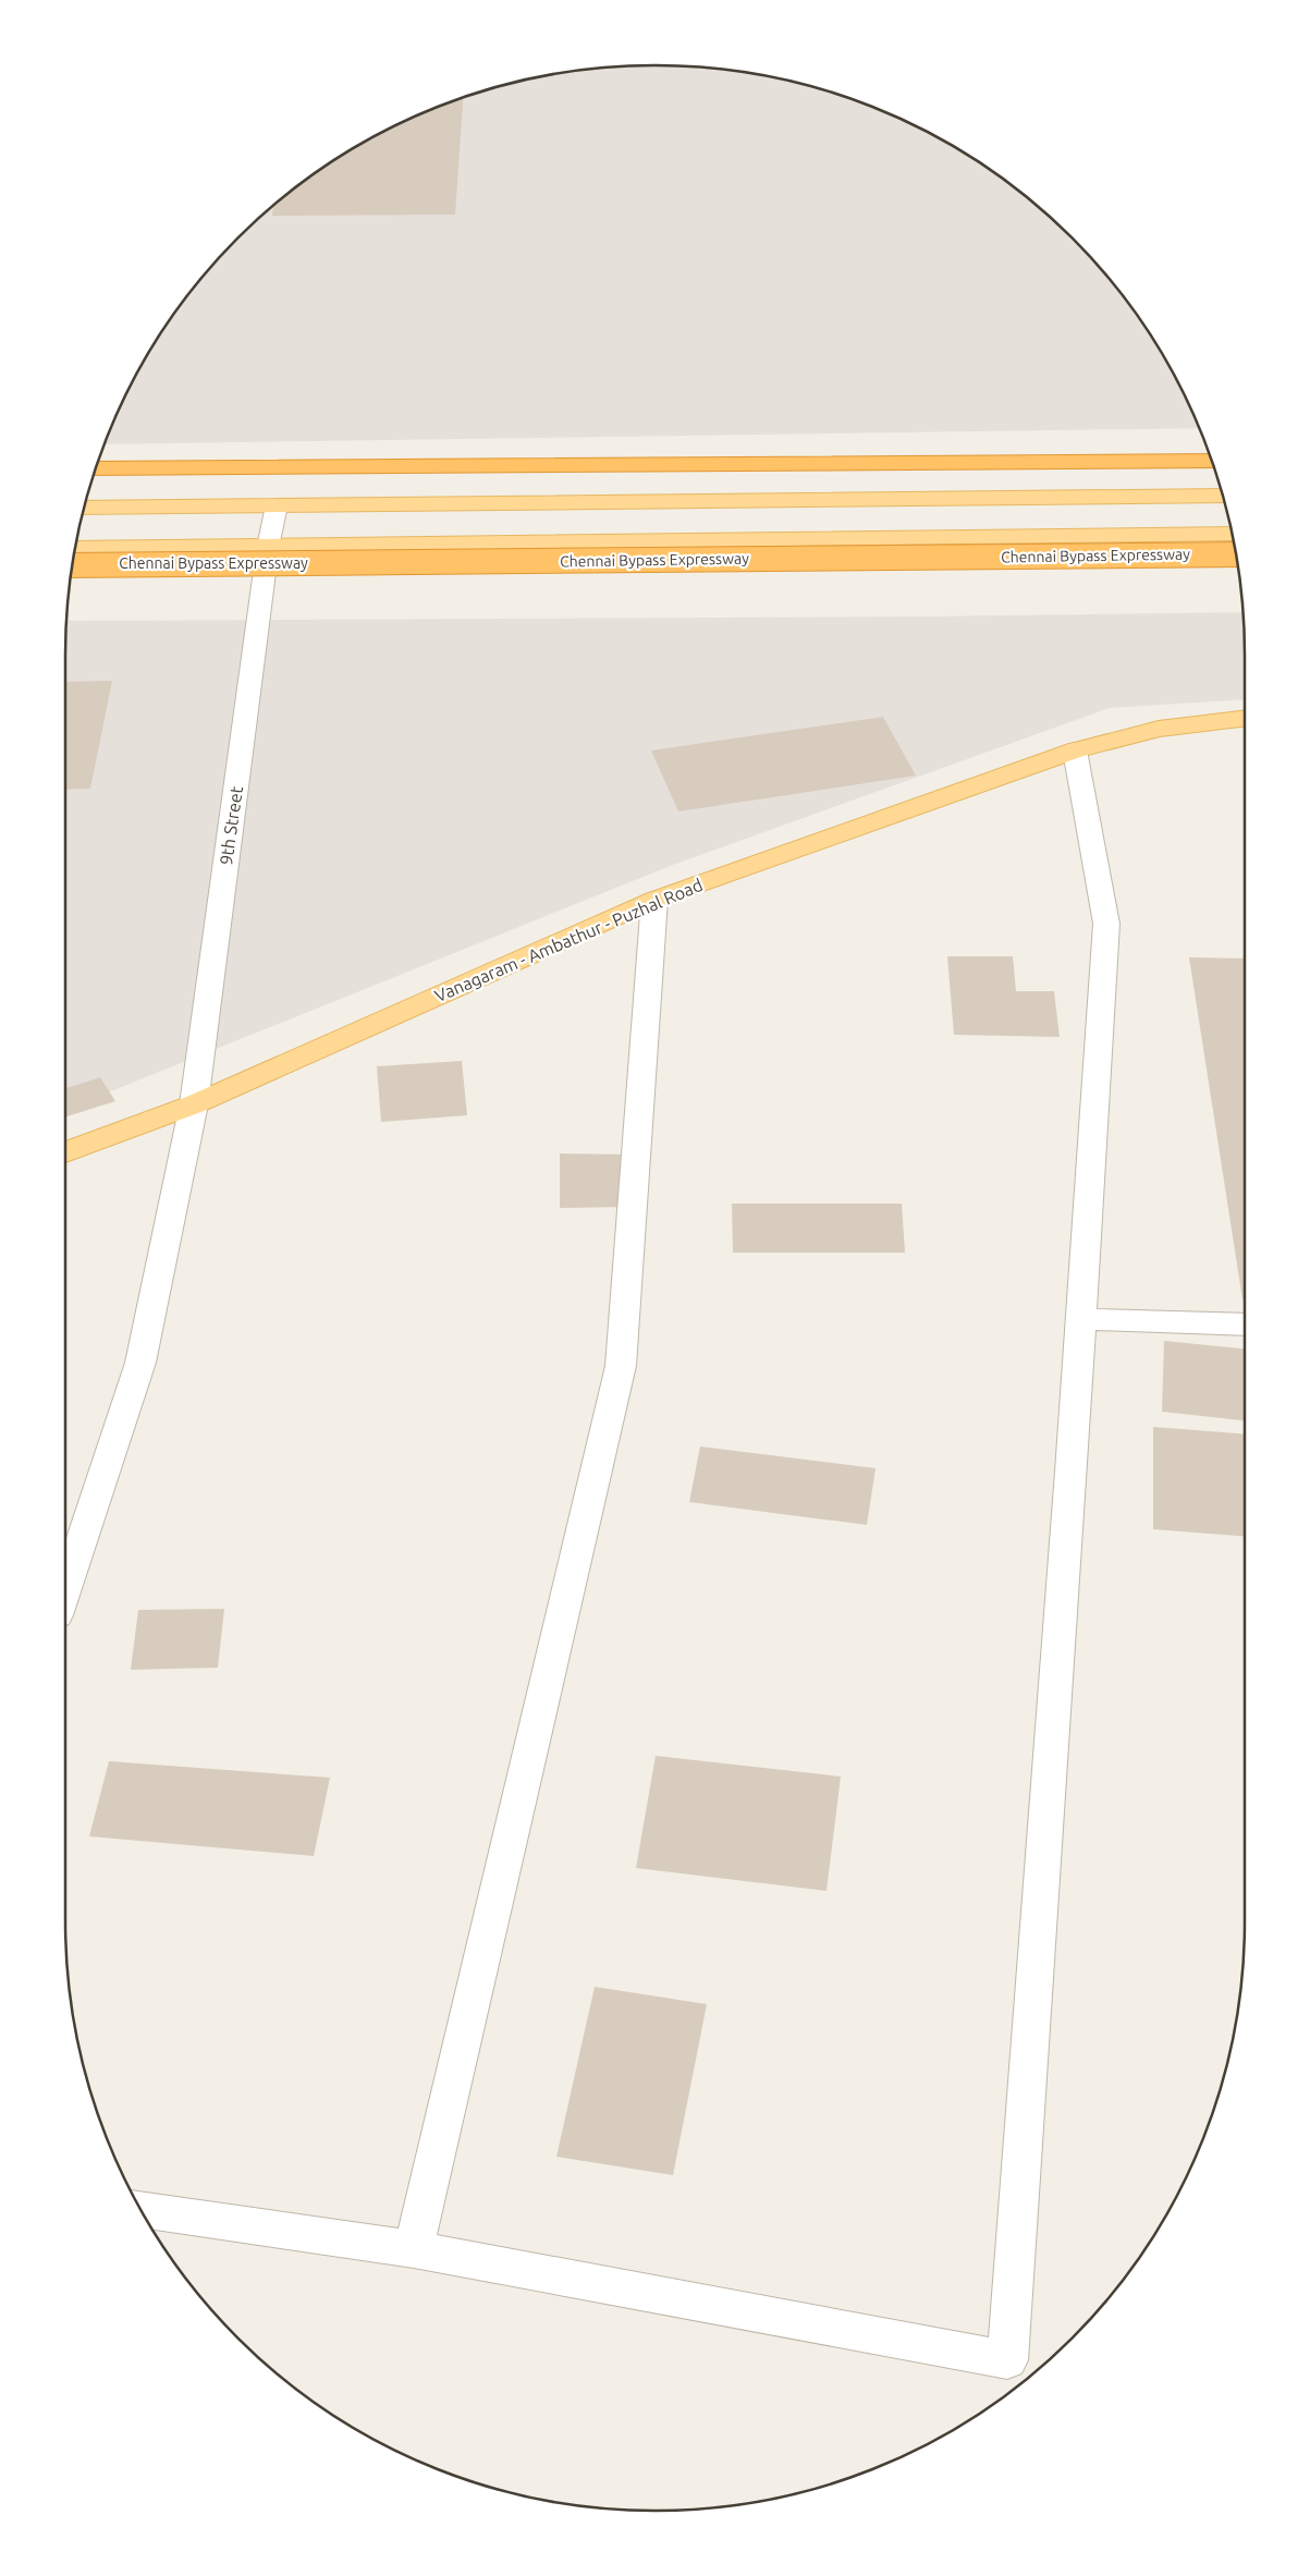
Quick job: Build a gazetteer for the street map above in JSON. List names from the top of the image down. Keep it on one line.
{"streets":{"highway":["Chennai Bypass Expressway"],"main road":["Vanagaram - Ambathur - Puzhal Road"],"street":["9th Street"]},"crossings":[["9th Street","Vanagaram - Ambathur - Puzhal Road"]]}
